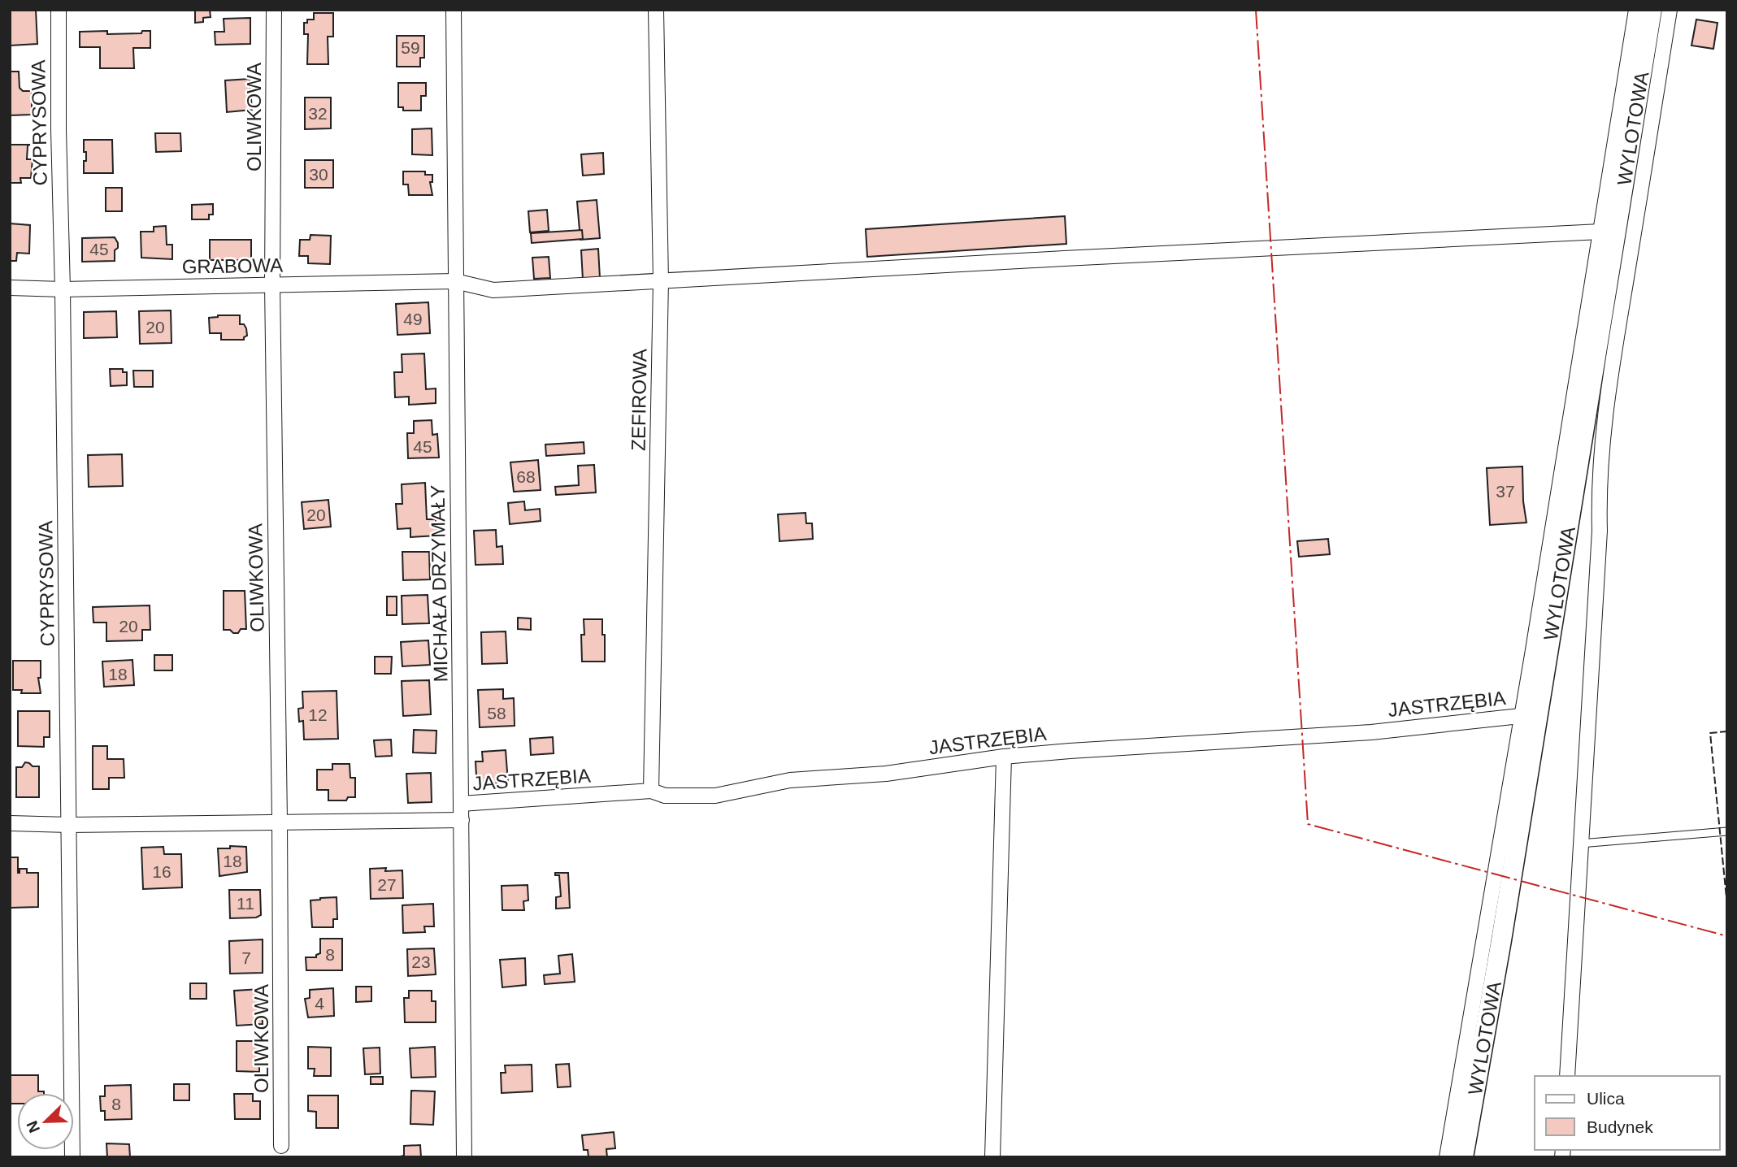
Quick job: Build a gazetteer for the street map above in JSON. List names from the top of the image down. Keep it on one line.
{"streets":{"street":["OLIWKOWA","CYPRYSOWA","WYLOTOWA","GRABOWA","ZEFIROWA","MICHAŁA DRZYMAŁY","JASTRZĘBIA"]},"crossings":[["OLIWKOWA","GRABOWA"],["OLIWKOWA","JASTRZĘBIA"],["CYPRYSOWA","GRABOWA"],["CYPRYSOWA","JASTRZĘBIA"],["WYLOTOWA","GRABOWA"],["WYLOTOWA","JASTRZĘBIA"],["GRABOWA","ZEFIROWA"],["GRABOWA","MICHAŁA DRZYMAŁY"],["ZEFIROWA","JASTRZĘBIA"],["MICHAŁA DRZYMAŁY","JASTRZĘBIA"]],"house_numbers":["59","32","30","45","49","20","45","68","37","20","20","18","58","12","18","16","27","11","8","7","23","4","8"],"legend":["Ulica","Budynek"],"north":"bottom left"}
